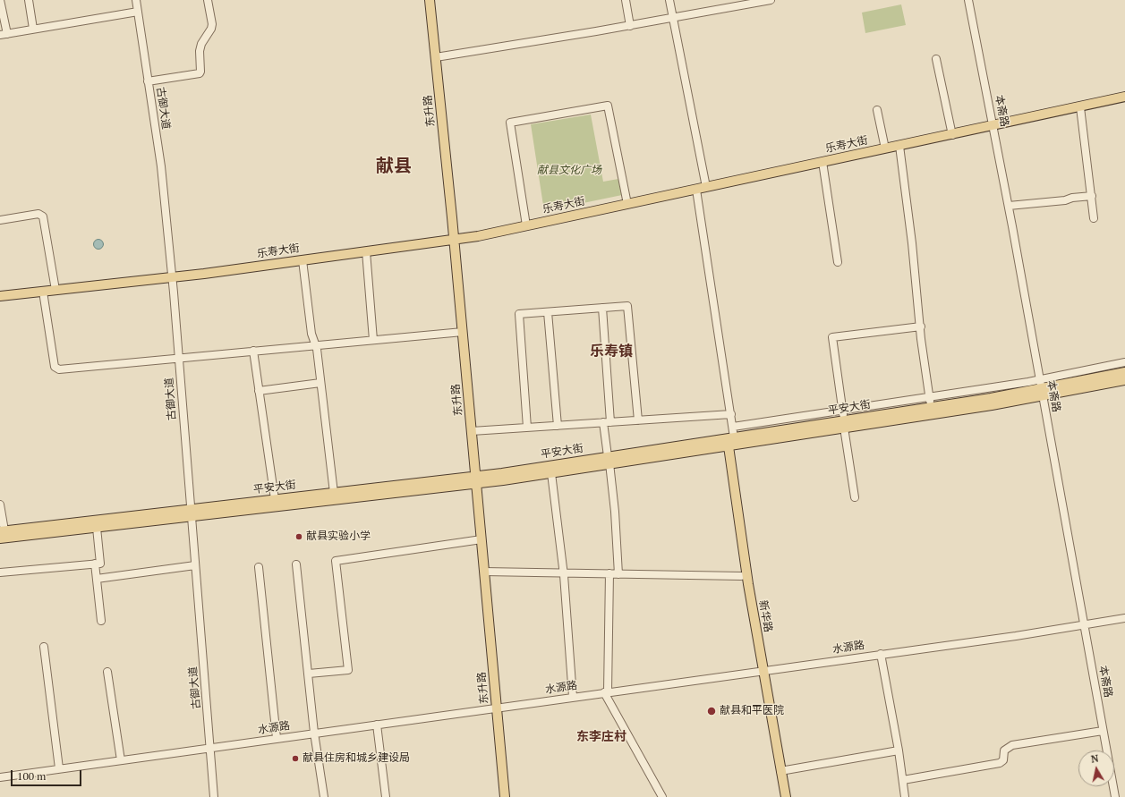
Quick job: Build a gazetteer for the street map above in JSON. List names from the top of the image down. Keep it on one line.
{"streets":{"main road":["东升路","乐寿大街","平安大街","新华路"],"street":["古御大道","本斋路","水源路"]},"crossings":[["古御大道","乐寿大街"],["古御大道","平安大街"],["古御大道","水源路"],["东升路","乐寿大街"],["东升路","平安大街"],["东升路","水源路"],["本斋路","乐寿大街"],["本斋路","平安大街"],["本斋路","水源路"],["平安大街","新华路"],["新华路","水源路"]],"districts":["献县","乐寿镇","东李庄村"],"parks":["献县文化广场"],"places":["献县实验小学","献县和平医院","献县住房和城乡建设局"],"scale_bar":"100 m","north":"top"}
